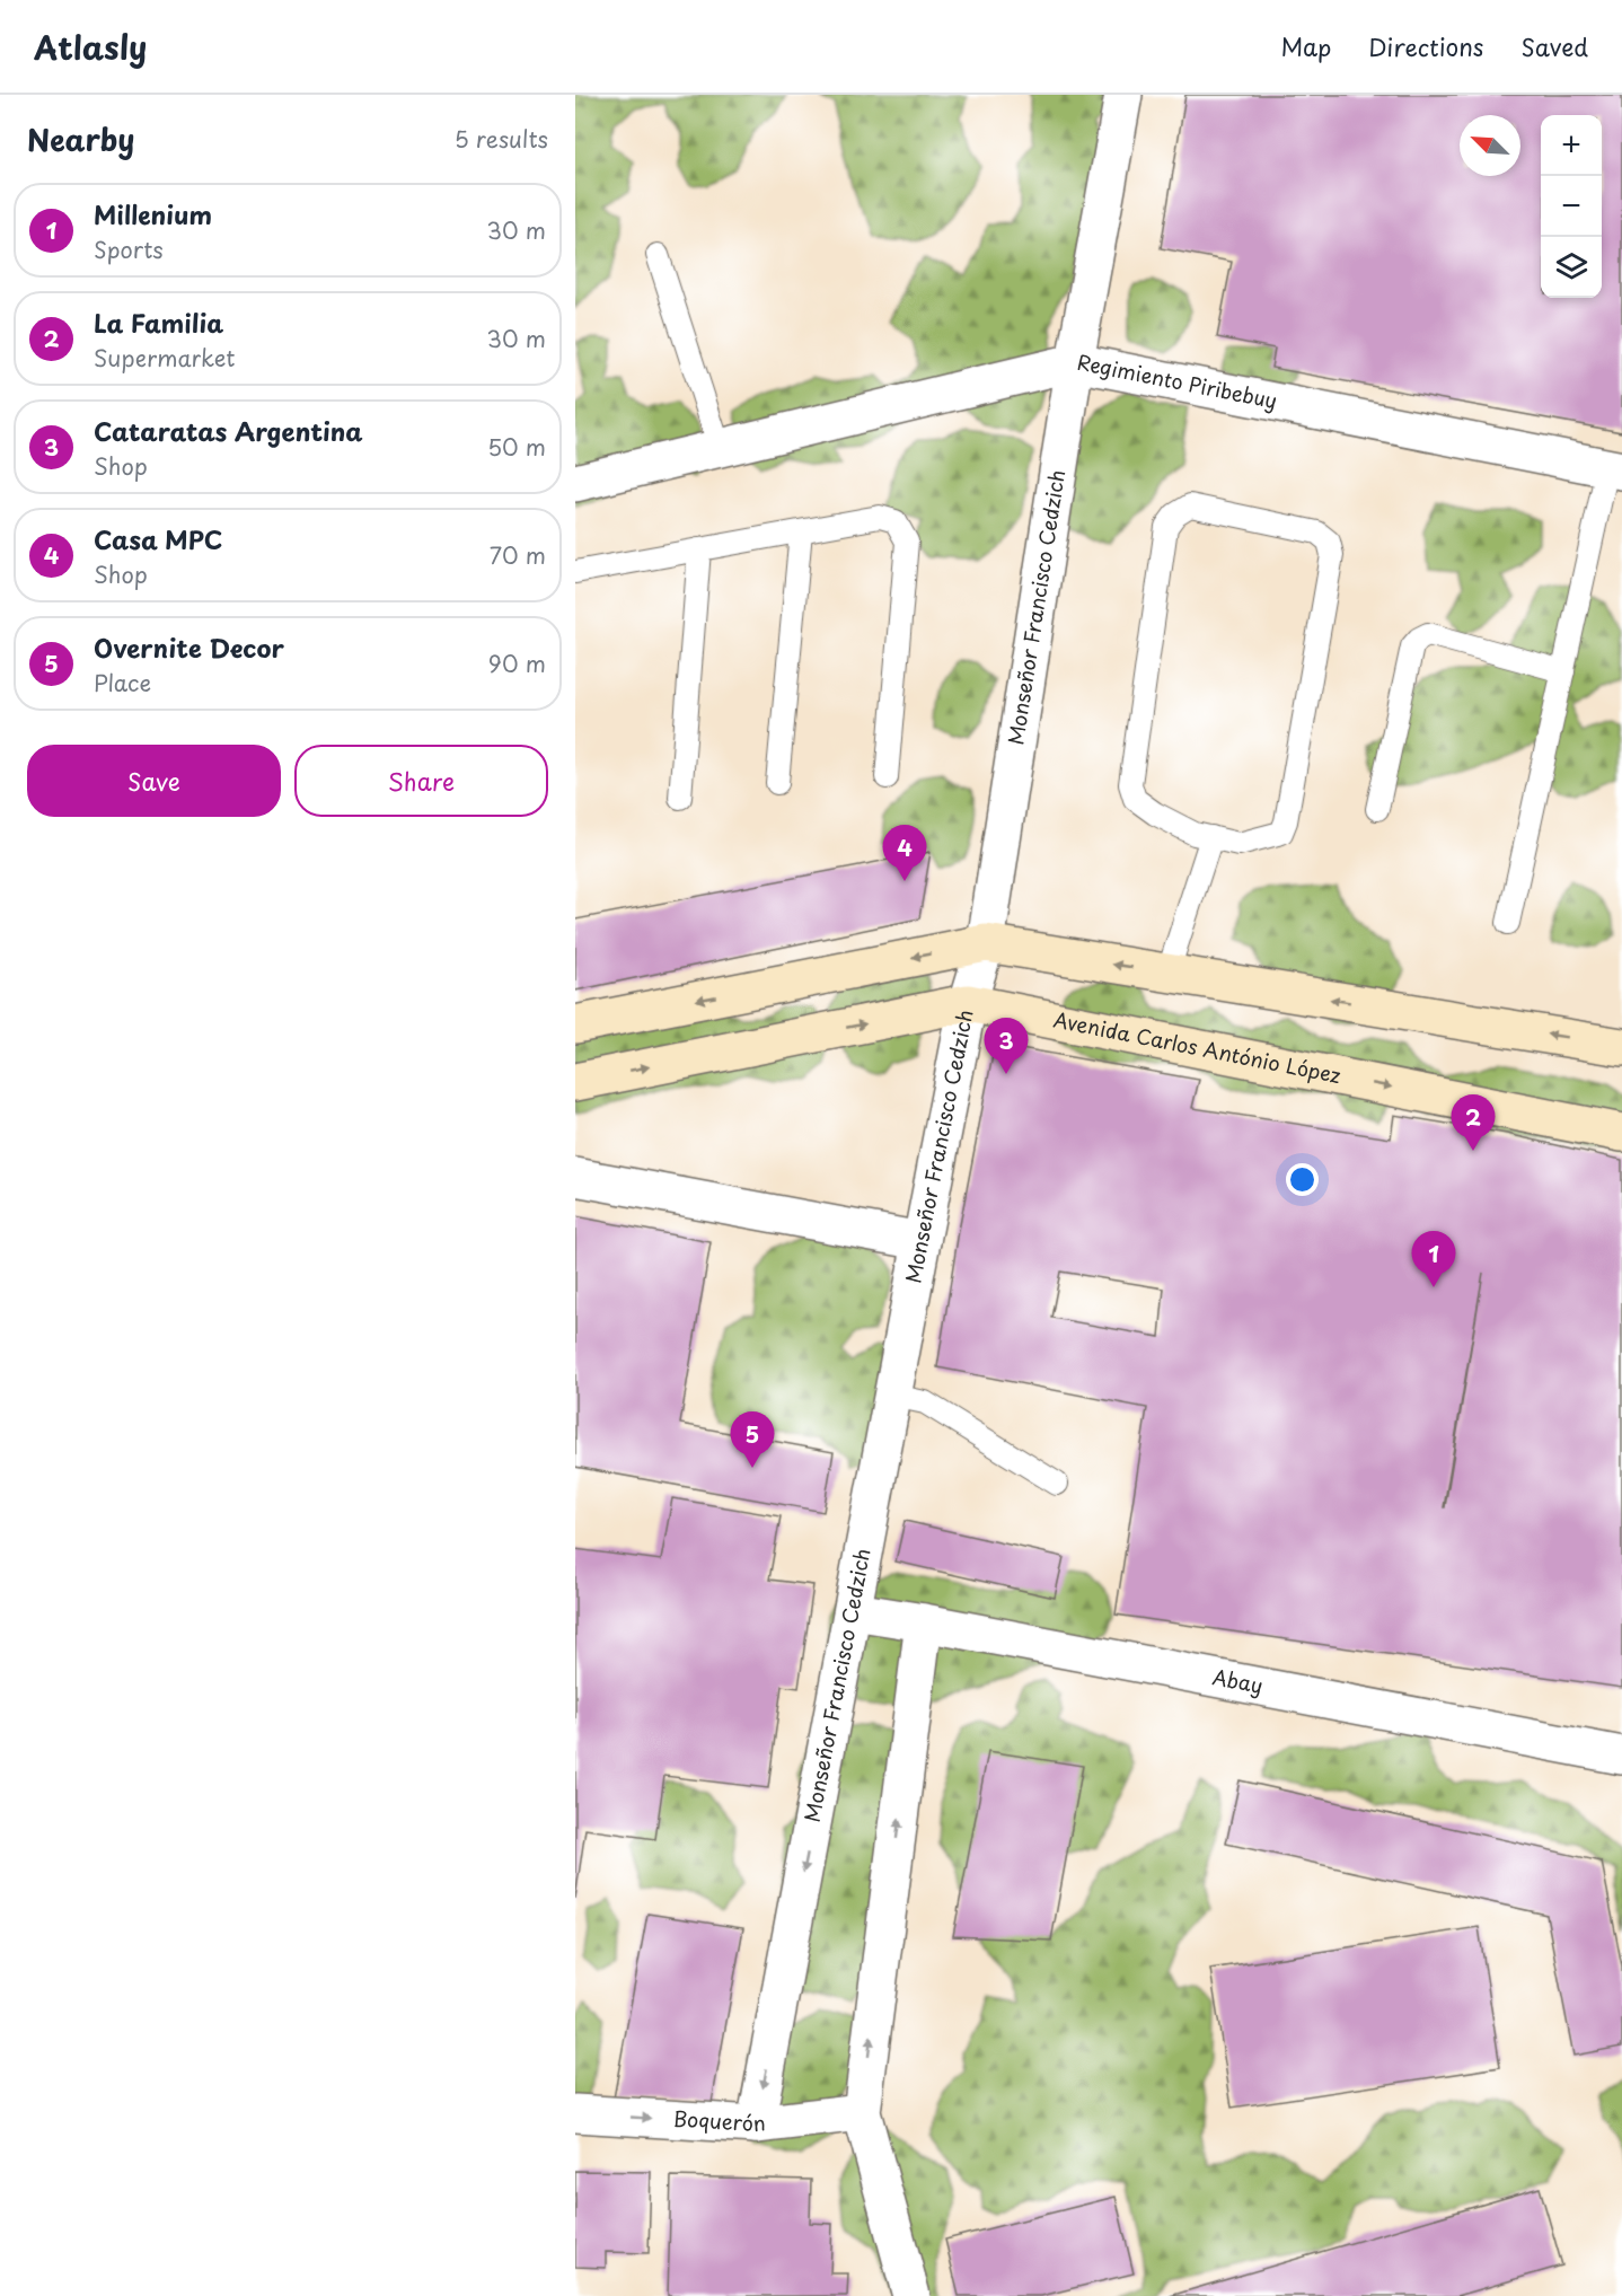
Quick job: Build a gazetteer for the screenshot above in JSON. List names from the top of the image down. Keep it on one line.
{"streets":{"main road":["Avenida Carlos António López"],"street":["Regimiento Piribebuy","Monseñor Francisco Cedzich","Abay","Boquerón"]},"crossings":[["Regimiento Piribebuy","Monseñor Francisco Cedzich"],["Monseñor Francisco Cedzich","Avenida Carlos António López"],["Monseñor Francisco Cedzich","Abay"],["Monseñor Francisco Cedzich","Boquerón"]],"one_way":["Boquerón"],"north":"top left","page":{"header":"Atlasly","nav":["Map","Directions","Saved"],"heading":["Nearby","5 results"],"map_buttons":["+","−"],"list":[{"mark":"1","name":"Millenium","note":"Sports","value":"30 m"},{"mark":"2","name":"La Familia","note":"Supermarket","value":"30 m"},{"mark":"3","name":"Cataratas Argentina","note":"Shop","value":"50 m"},{"mark":"4","name":"Casa MPC","note":"Shop","value":"70 m"},{"mark":"5","name":"Overnite Decor","note":"Place","value":"90 m"}],"buttons":["Save","Share"],"pins":["4","3","2","1","5"]}}
